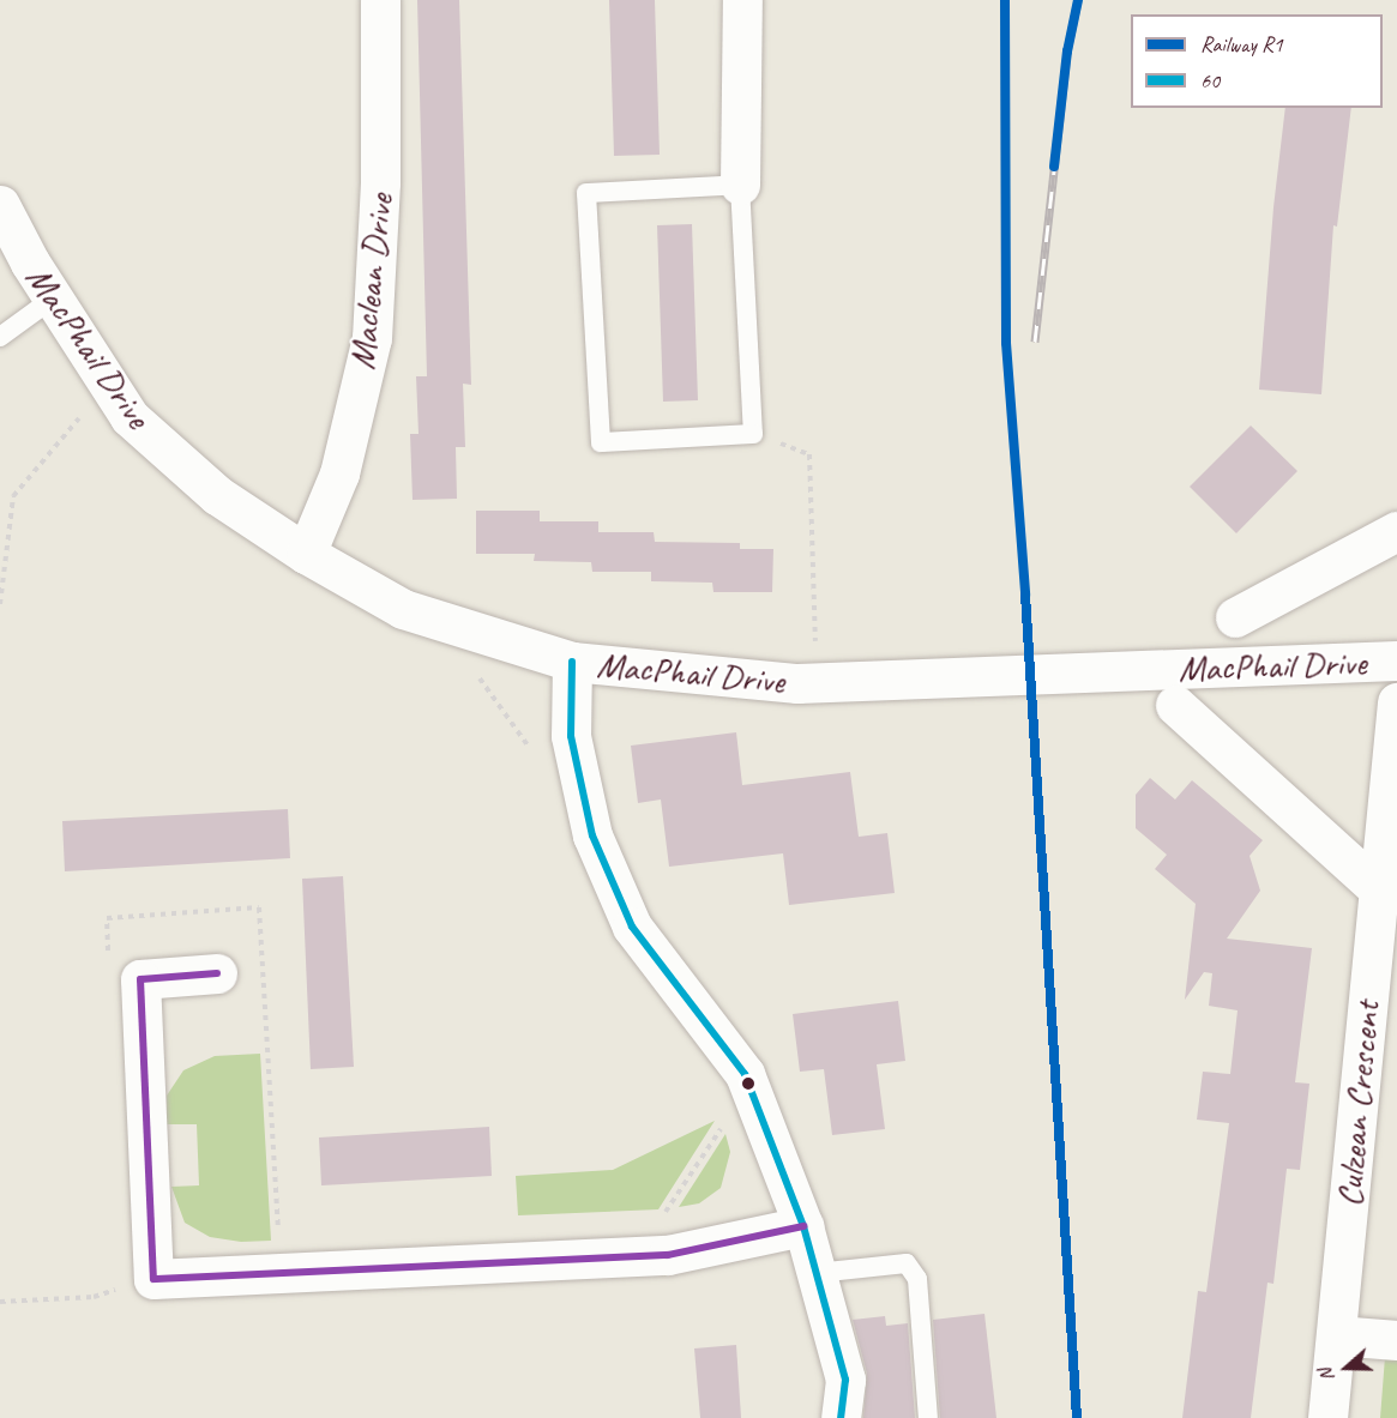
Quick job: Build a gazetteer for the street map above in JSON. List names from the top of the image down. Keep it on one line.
{"streets":{"street":["Maclean Drive","MacPhail Drive","Culzean Crescent"]},"crossings":[["Maclean Drive","MacPhail Drive"]],"lines":["rail line R1","transit line 60"],"legend":["Railway R1","60"],"north":"left"}
